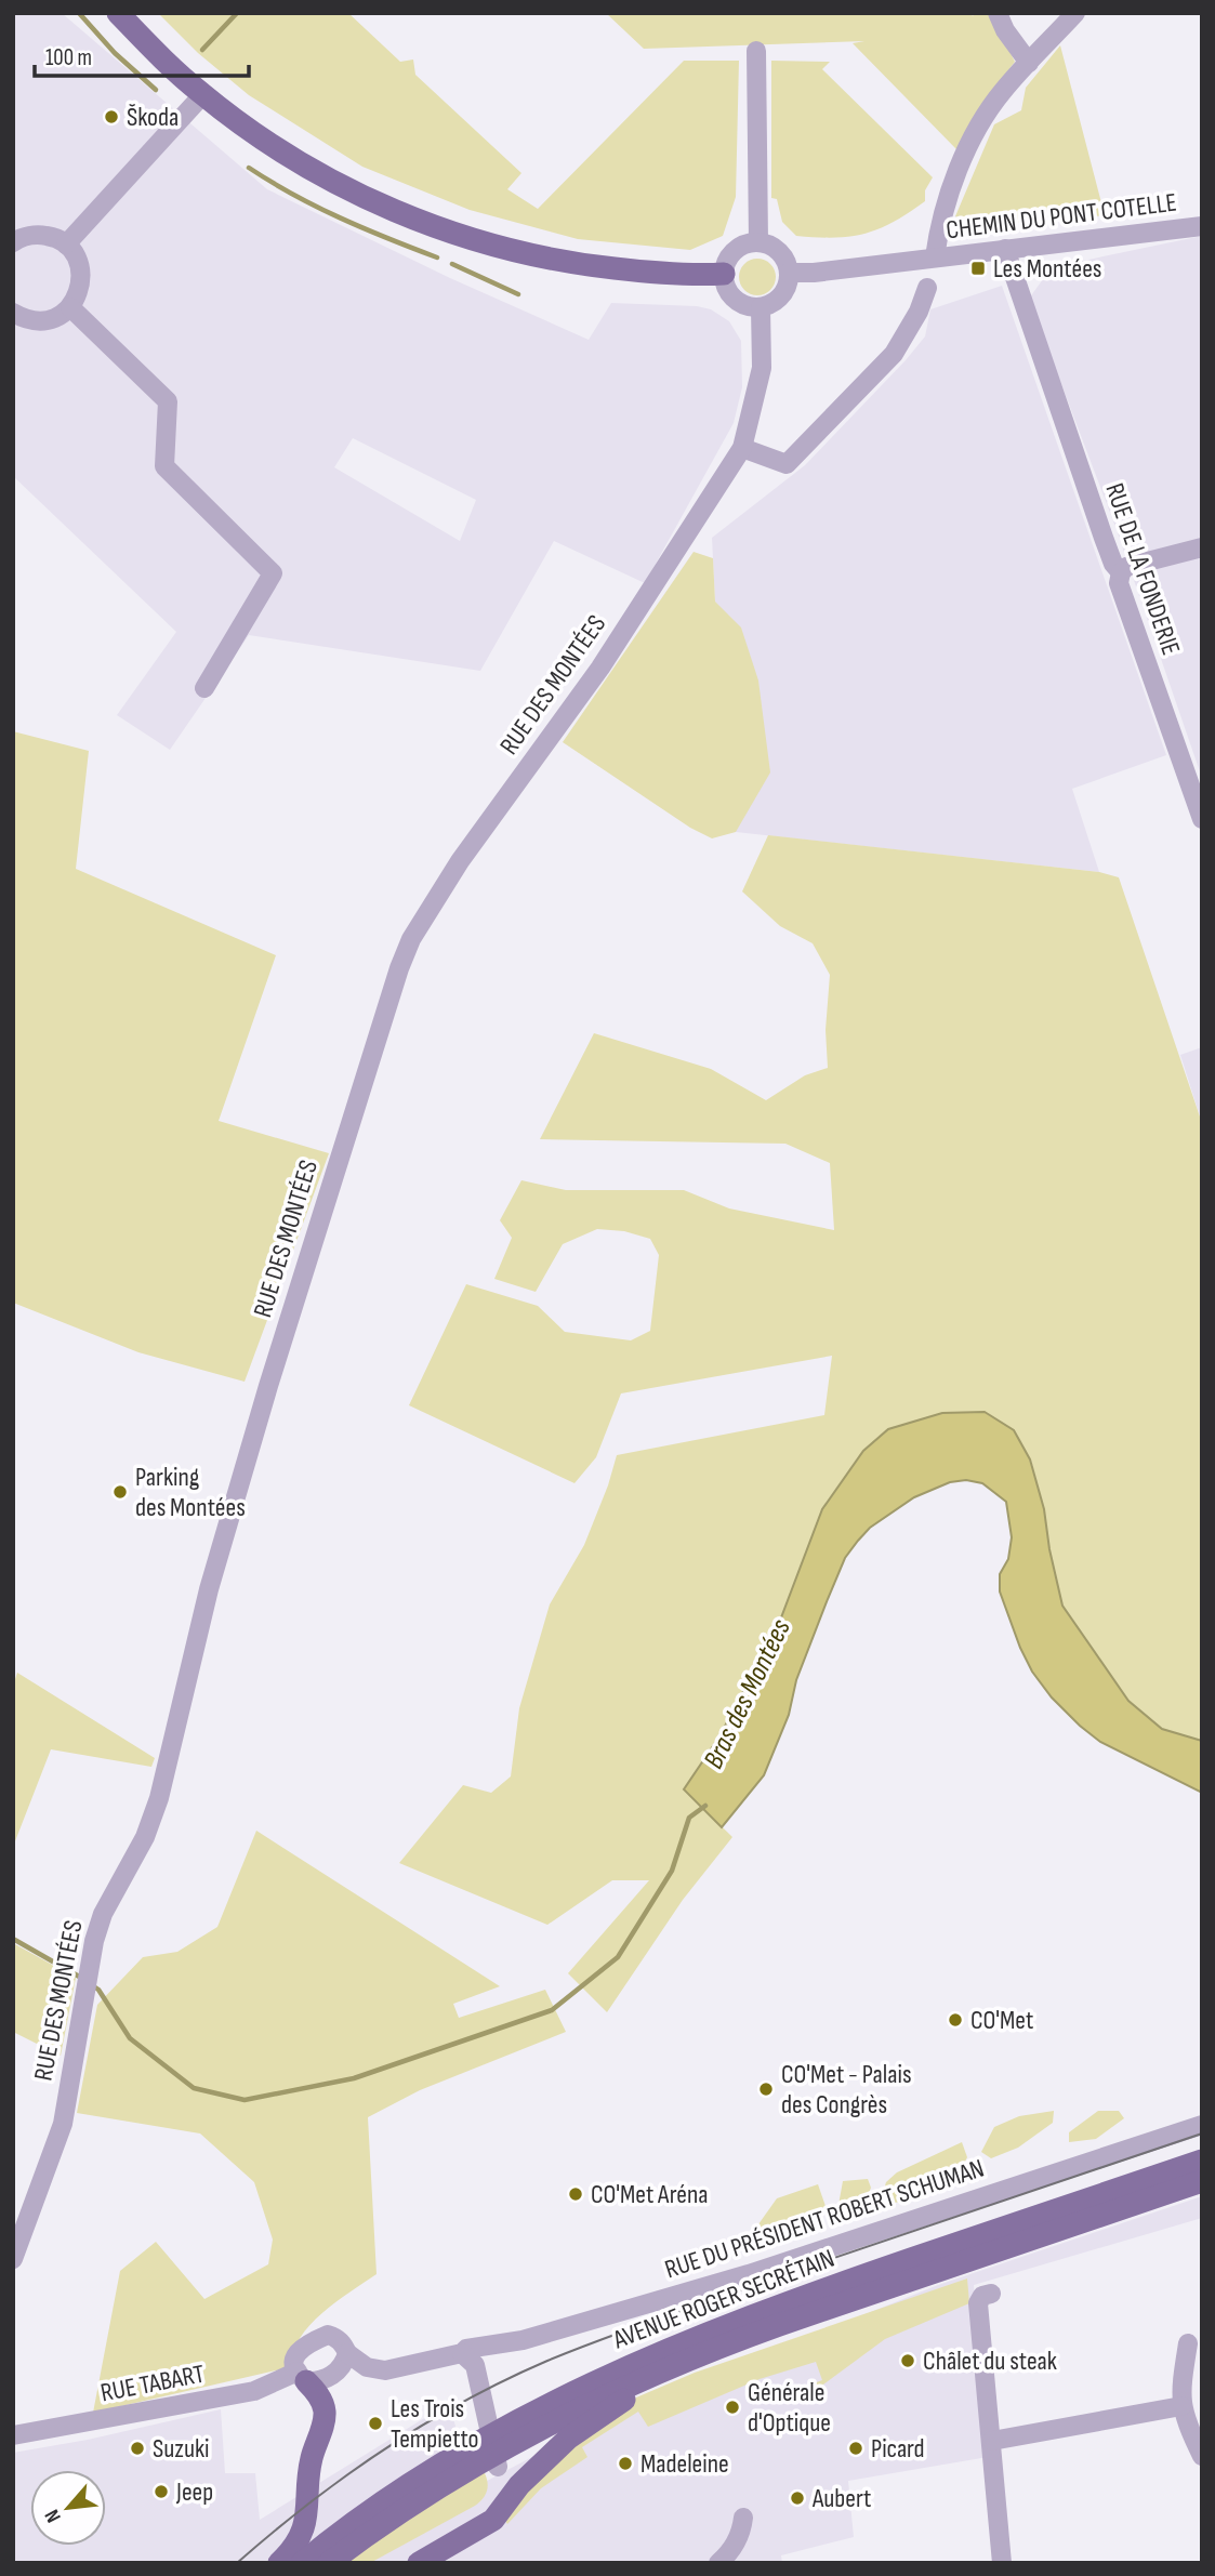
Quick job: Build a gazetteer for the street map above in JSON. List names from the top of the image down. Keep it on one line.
{"streets":{"main road":["AVENUE ROGER SECRÉTAIN"],"street":["CHEMIN DU PONT COTELLE","RUE DE LA FONDERIE","RUE DES MONTÉES","RUE DU PRÉSIDENT ROBERT SCHUMAN","RUE TABART"]},"crossings":[["CHEMIN DU PONT COTELLE","RUE DE LA FONDERIE"],["CHEMIN DU PONT COTELLE","RUE DES MONTÉES"]],"water":["Bras des Montées"],"places":{"other":["Škoda","Parking des Montées","CO'Met","CO'Met - Palais des Congrès","CO'Met Aréna","Châlet du steak","Générale d'Optique","Les Trois Tempietto","Suzuki","Picard","Madeleine","Jeep","Aubert"],"transit":["Les Montées"]},"scale_bar":"100 m","north":"bottom left"}
